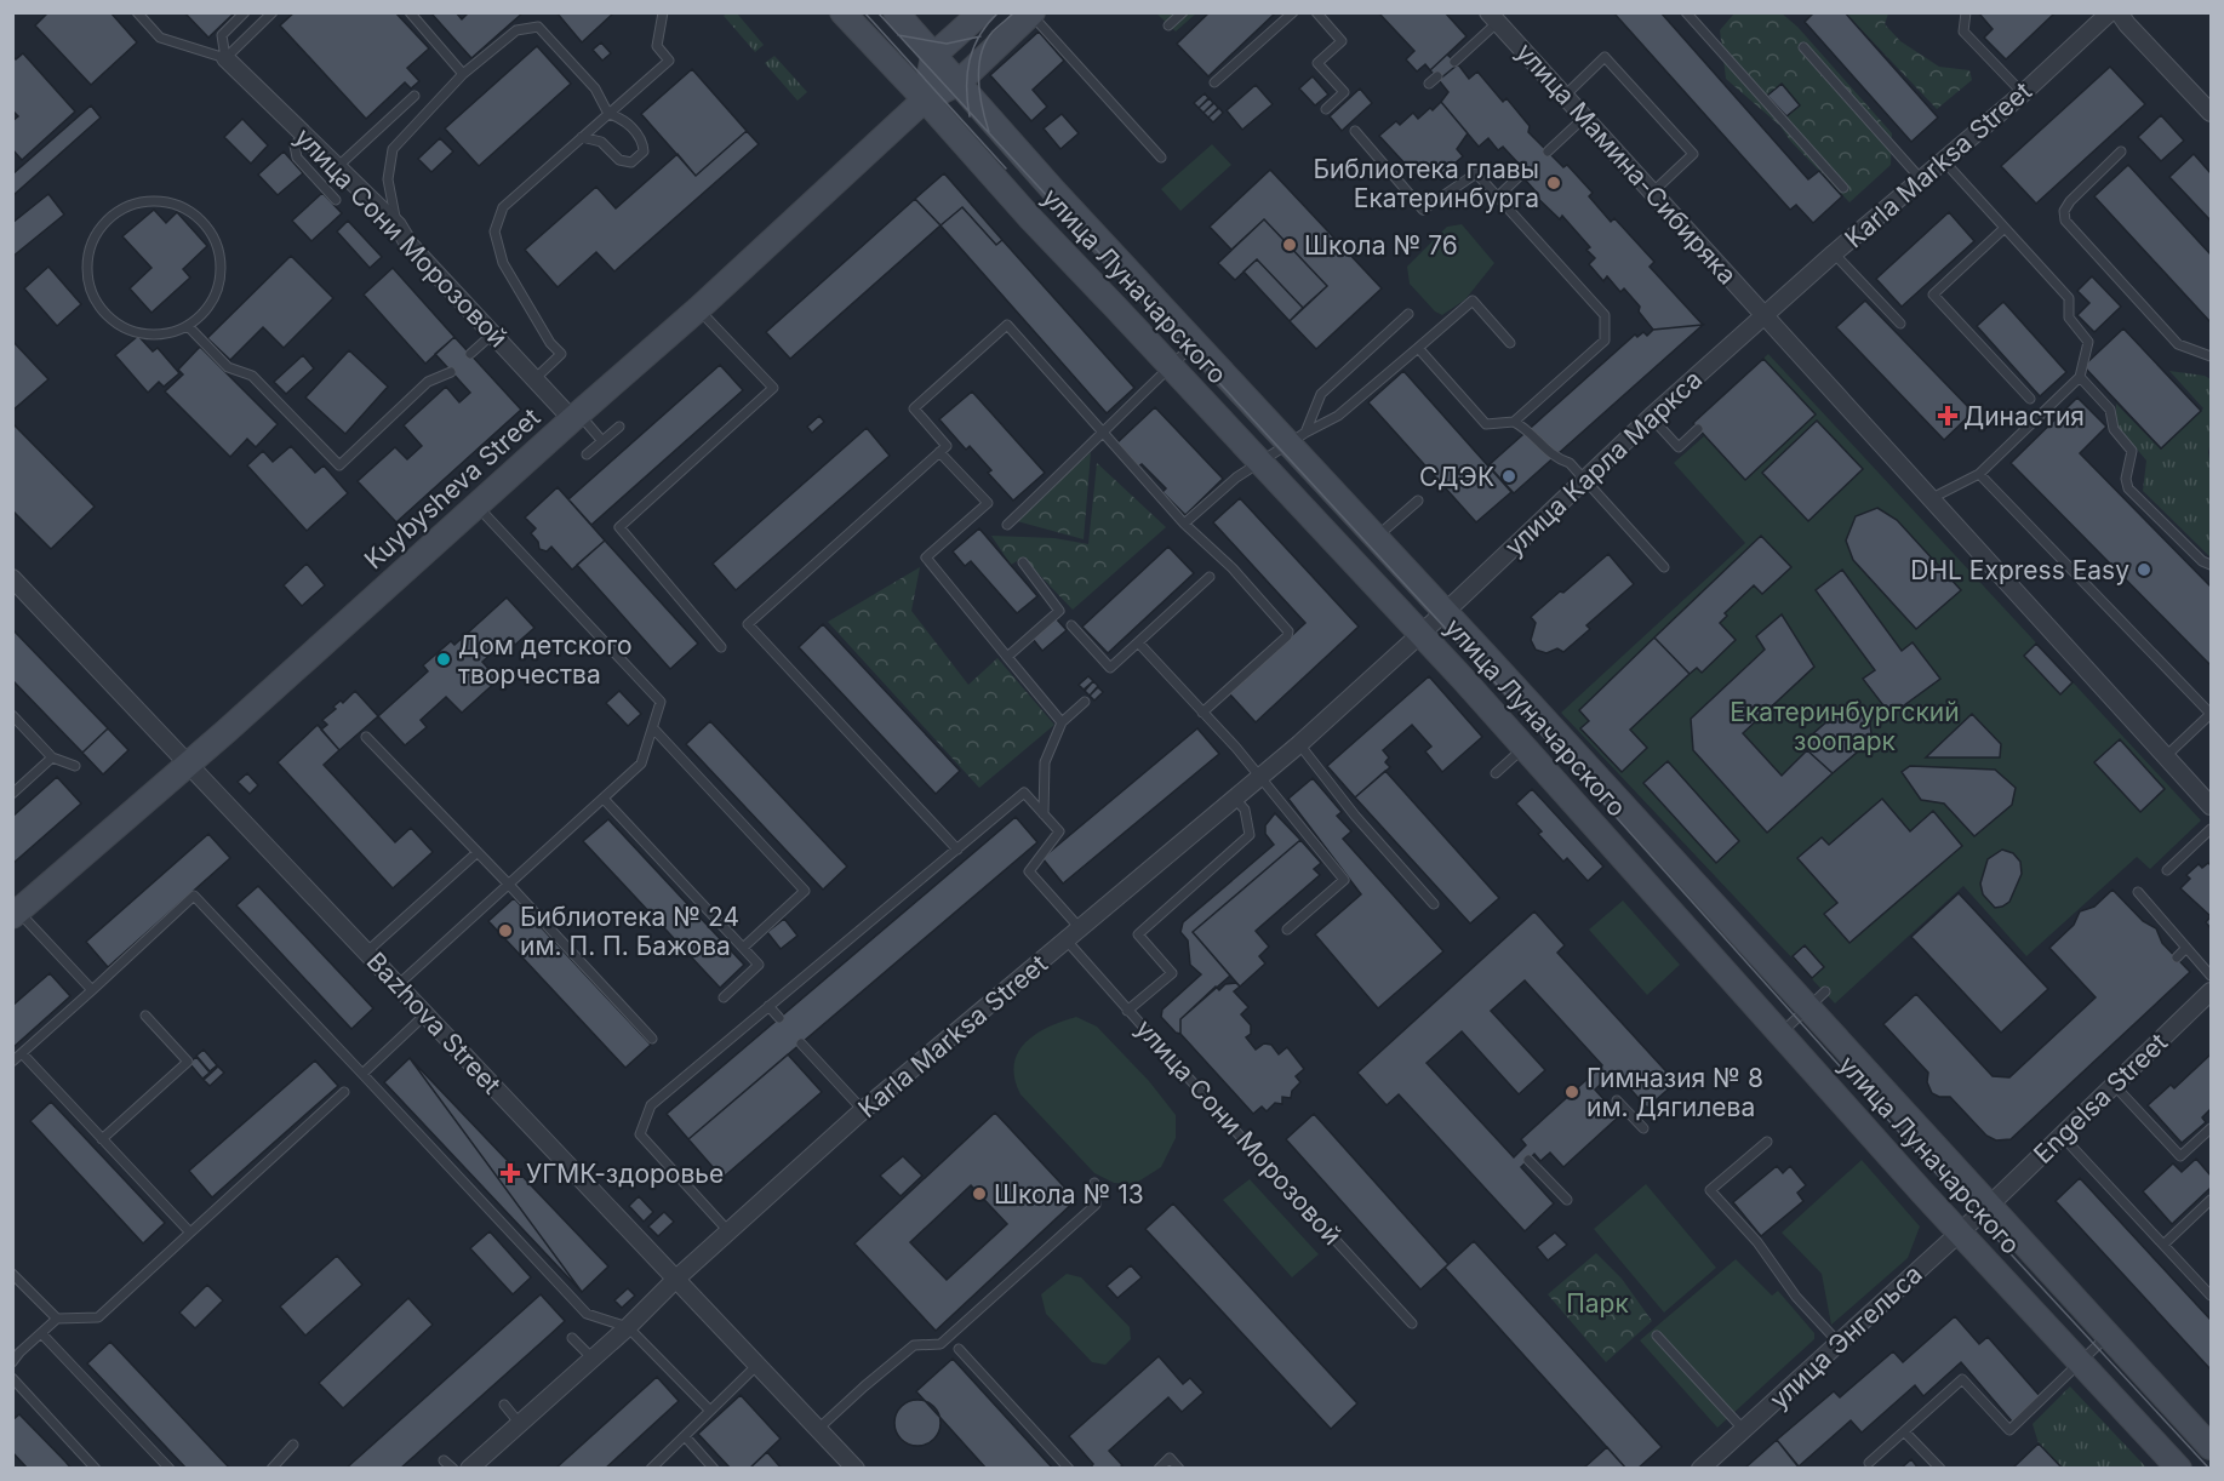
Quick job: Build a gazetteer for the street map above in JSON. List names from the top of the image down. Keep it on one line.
{"streets":{"main road":["улица Луначарского","Kuybysheva Street"],"street":["улица Мамина-Сибиряка","Karla Marksa Street","улица Сони Морозовой","улица Карла Маркса","Bazhova Street","Engelsa Street","улица Энгельса"]},"crossings":[["улица Мамина-Сибиряка","Karla Marksa Street"],["улица Мамина-Сибиряка","улица Карла Маркса"],["Karla Marksa Street","улица Сони Морозовой"],["Karla Marksa Street","улица Луначарского"],["Karla Marksa Street","улица Карла Маркса"],["Karla Marksa Street","Bazhova Street"],["улица Сони Морозовой","Kuybysheva Street"],["улица Луначарского","улица Карла Маркса"],["улица Луначарского","Kuybysheva Street"],["улица Луначарского","Engelsa Street"],["улица Луначарского","улица Энгельса"],["Kuybysheva Street","Bazhova Street"],["Engelsa Street","улица Энгельса"]],"parks":["Екатеринбургский зоопарк","Парк"],"places":{"other":["Библиотека главы Екатеринбурга","Школа № 76","СДЭК","DHL Express Easy","Дом детского творчества","Библиотека № 24 им. П. П. Бажова","Гимназия № 8 им. Дягилева","Школа № 13"],"health":["Династия","УГМК-здоровье"]}}
